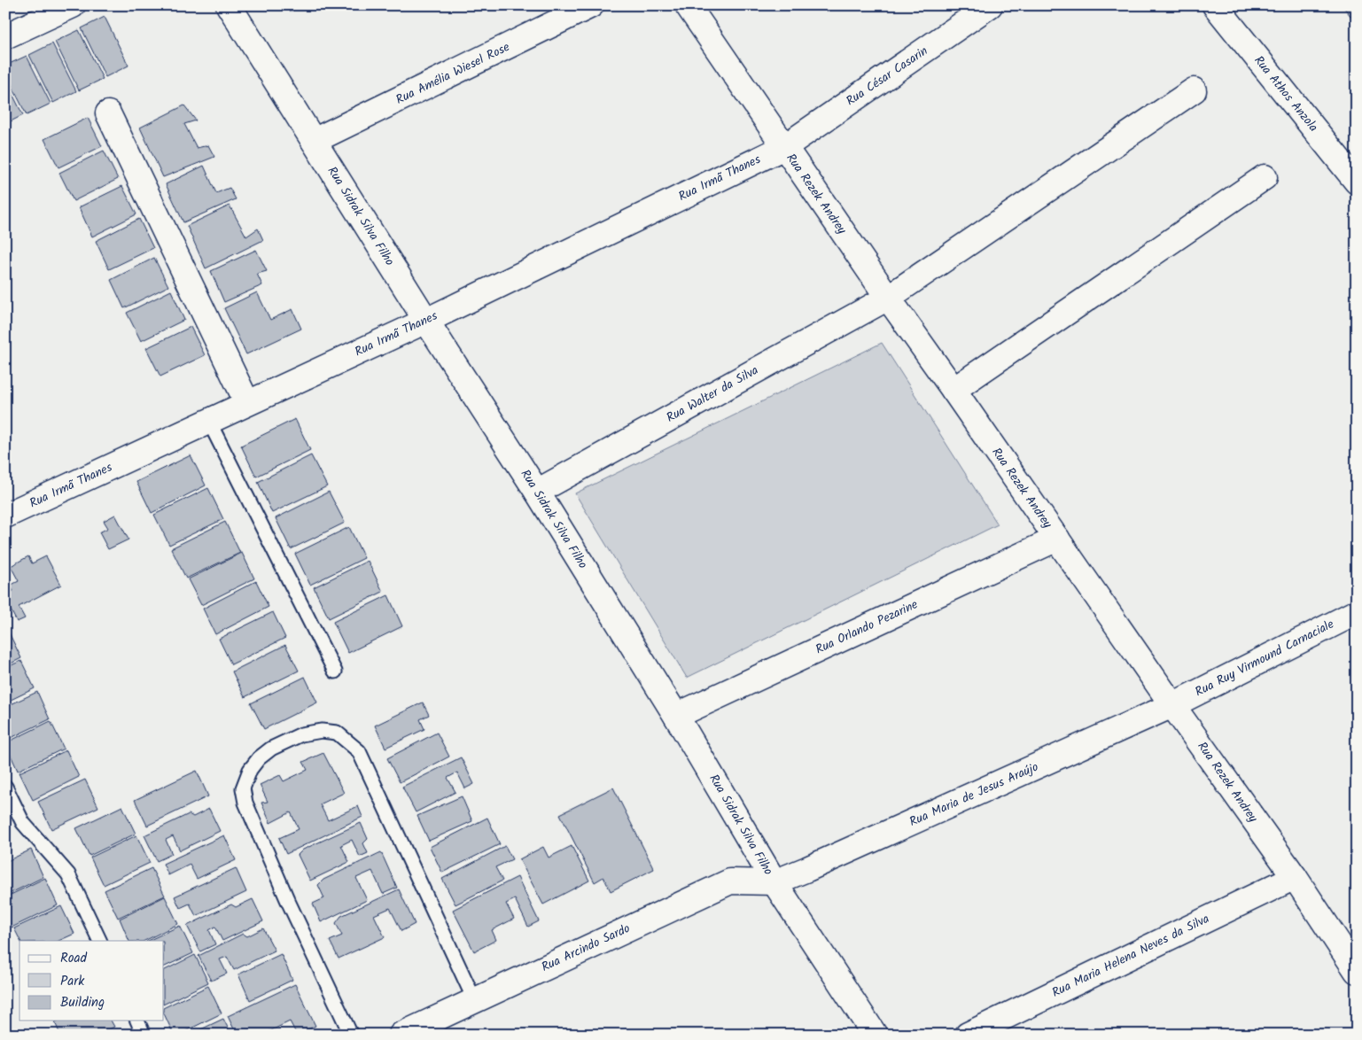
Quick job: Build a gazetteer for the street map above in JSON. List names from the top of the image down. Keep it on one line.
{"streets":{"street":["Rua Amélia Wiesel Rose","Rua César Casarin","Rua Athos Anzola","Rua Irmã Thanes","Rua Rezek Andrey","Rua Sidrak Silva Filho","Rua Walter da Silva","Rua Orlando Pezarine","Rua Ruy Virmound Carnaciale","Rua Maria de Jesus Araújo","Rua Arcindo Sardo","Rua Maria Helena Neves da Silva"]},"crossings":[["Rua Amélia Wiesel Rose","Rua Sidrak Silva Filho"],["Rua César Casarin","Rua Irmã Thanes"],["Rua César Casarin","Rua Rezek Andrey"],["Rua Irmã Thanes","Rua Rezek Andrey"],["Rua Irmã Thanes","Rua Sidrak Silva Filho"],["Rua Rezek Andrey","Rua Walter da Silva"],["Rua Rezek Andrey","Rua Orlando Pezarine"],["Rua Rezek Andrey","Rua Ruy Virmound Carnaciale"],["Rua Rezek Andrey","Rua Maria de Jesus Araújo"],["Rua Rezek Andrey","Rua Maria Helena Neves da Silva"],["Rua Sidrak Silva Filho","Rua Walter da Silva"],["Rua Sidrak Silva Filho","Rua Orlando Pezarine"],["Rua Sidrak Silva Filho","Rua Maria de Jesus Araújo"],["Rua Sidrak Silva Filho","Rua Arcindo Sardo"],["Rua Ruy Virmound Carnaciale","Rua Maria de Jesus Araújo"],["Rua Maria de Jesus Araújo","Rua Arcindo Sardo"]],"legend":["Road","Park","Building"]}
